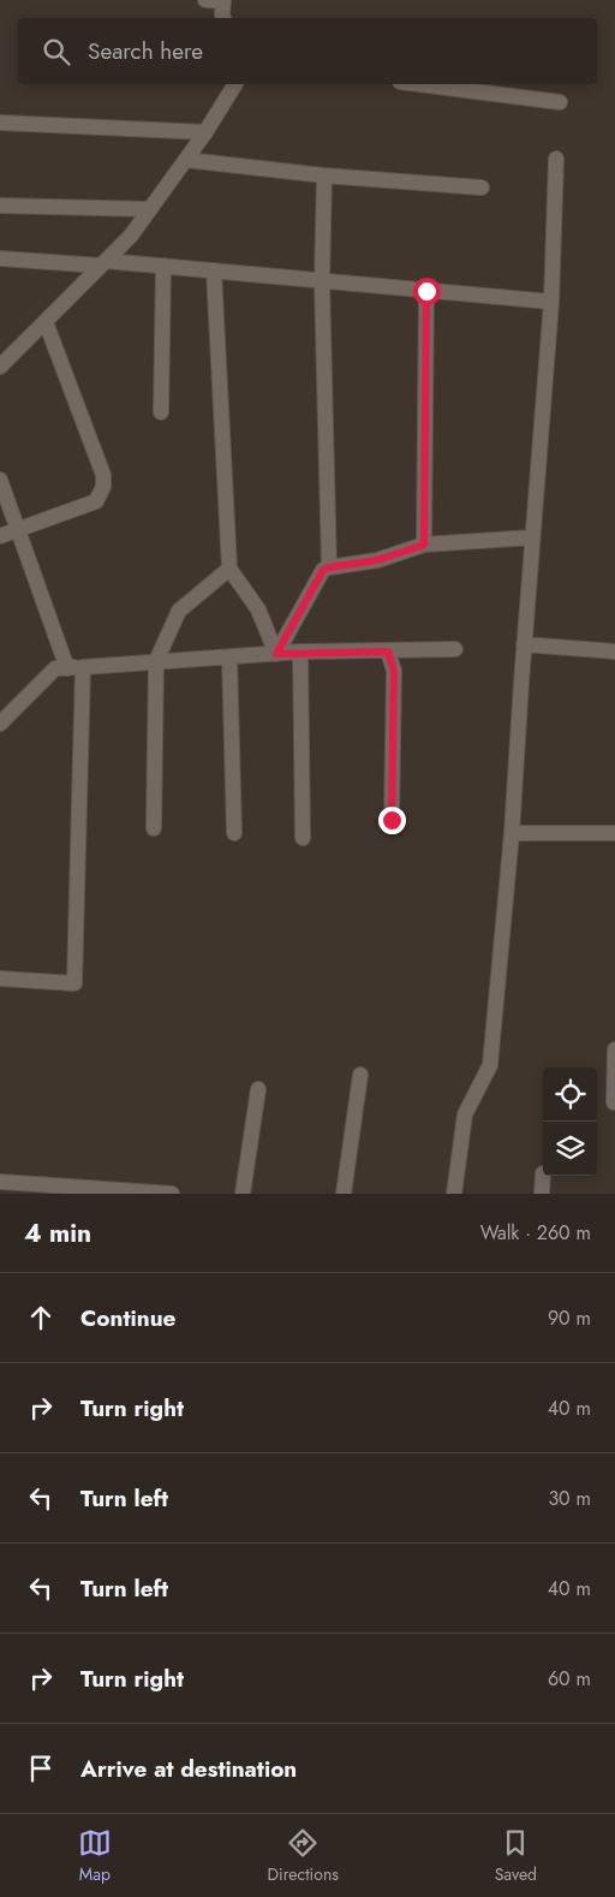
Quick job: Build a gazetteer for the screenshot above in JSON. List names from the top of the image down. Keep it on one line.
{"page":{"search":"Search here","heading":["4 min","Walk · 260 m"],"list":[["Continue","90 m"],["Turn right","40 m"],["Turn left","30 m"],["Turn left","40 m"],["Turn right","60 m"],"Arrive at destination"],"nav":["Map","Directions","Saved"]}}
